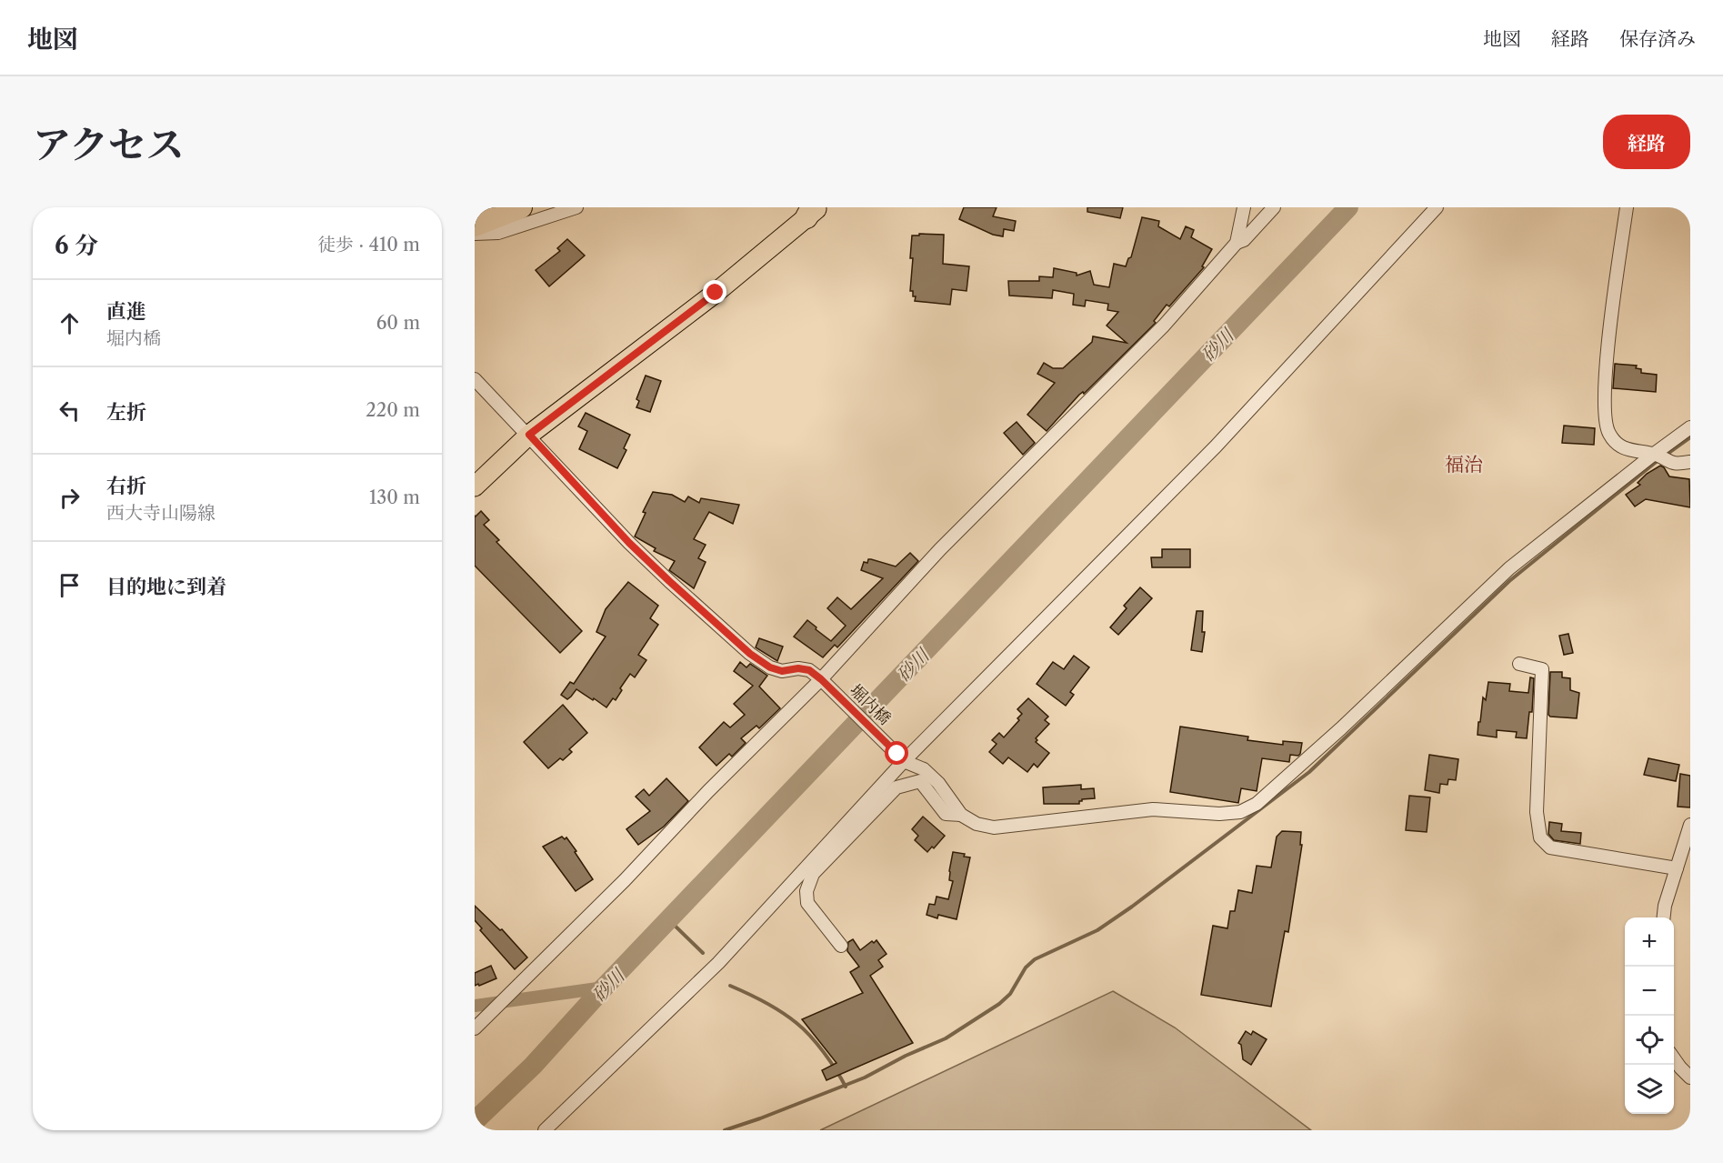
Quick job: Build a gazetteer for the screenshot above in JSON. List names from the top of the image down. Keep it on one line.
{"streets":{"street":["堀内橋"]},"districts":["福治"],"water":["砂川"],"page":{"header":"地図","nav":["地図","経路","保存済み"],"title":"アクセス","buttons":"経路","heading":["6 分","徒歩 · 410 m"],"list":[["直進","堀内橋","60 m"],["左折","220 m"],["右折","西大寺山陽線","130 m"],"目的地に到着"],"map_buttons":["+","−"]}}
